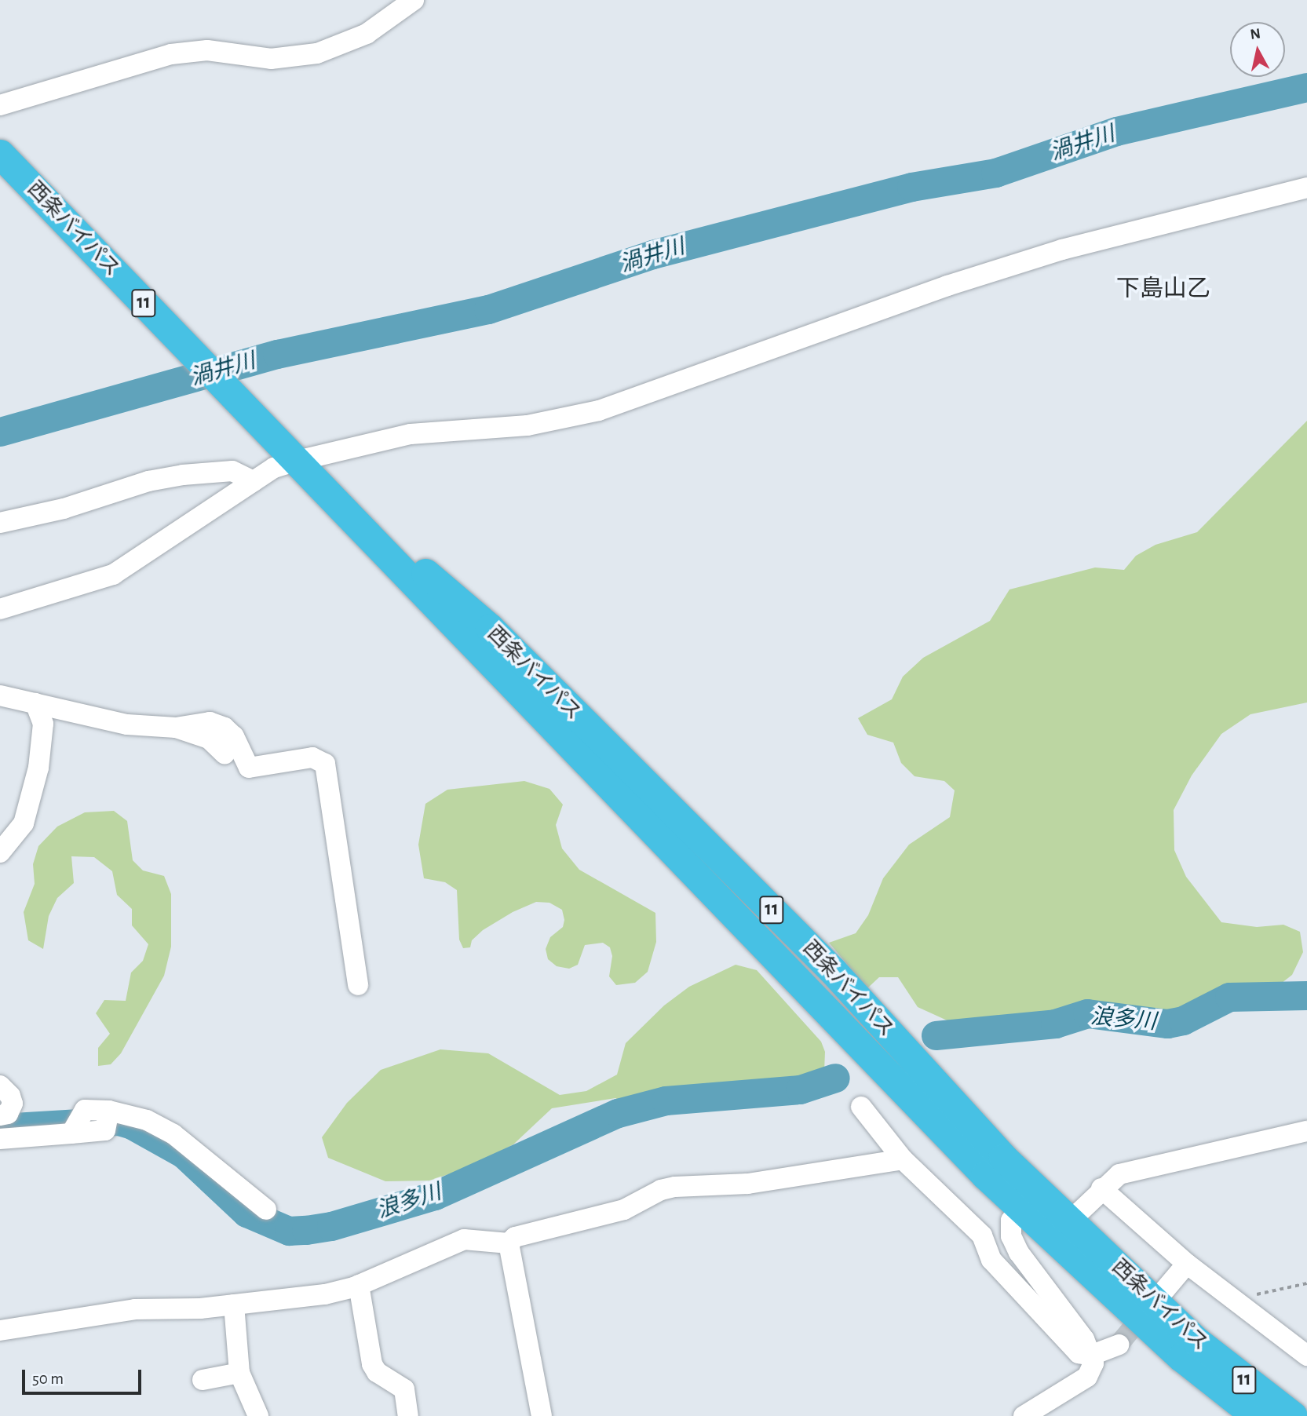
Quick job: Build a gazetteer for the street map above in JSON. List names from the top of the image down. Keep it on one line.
{"streets":{"highway":["西条バイパス","11"]},"districts":["下島山乙"],"water":["渦井川","浪多川"],"scale_bar":"50 m","north":"top"}
